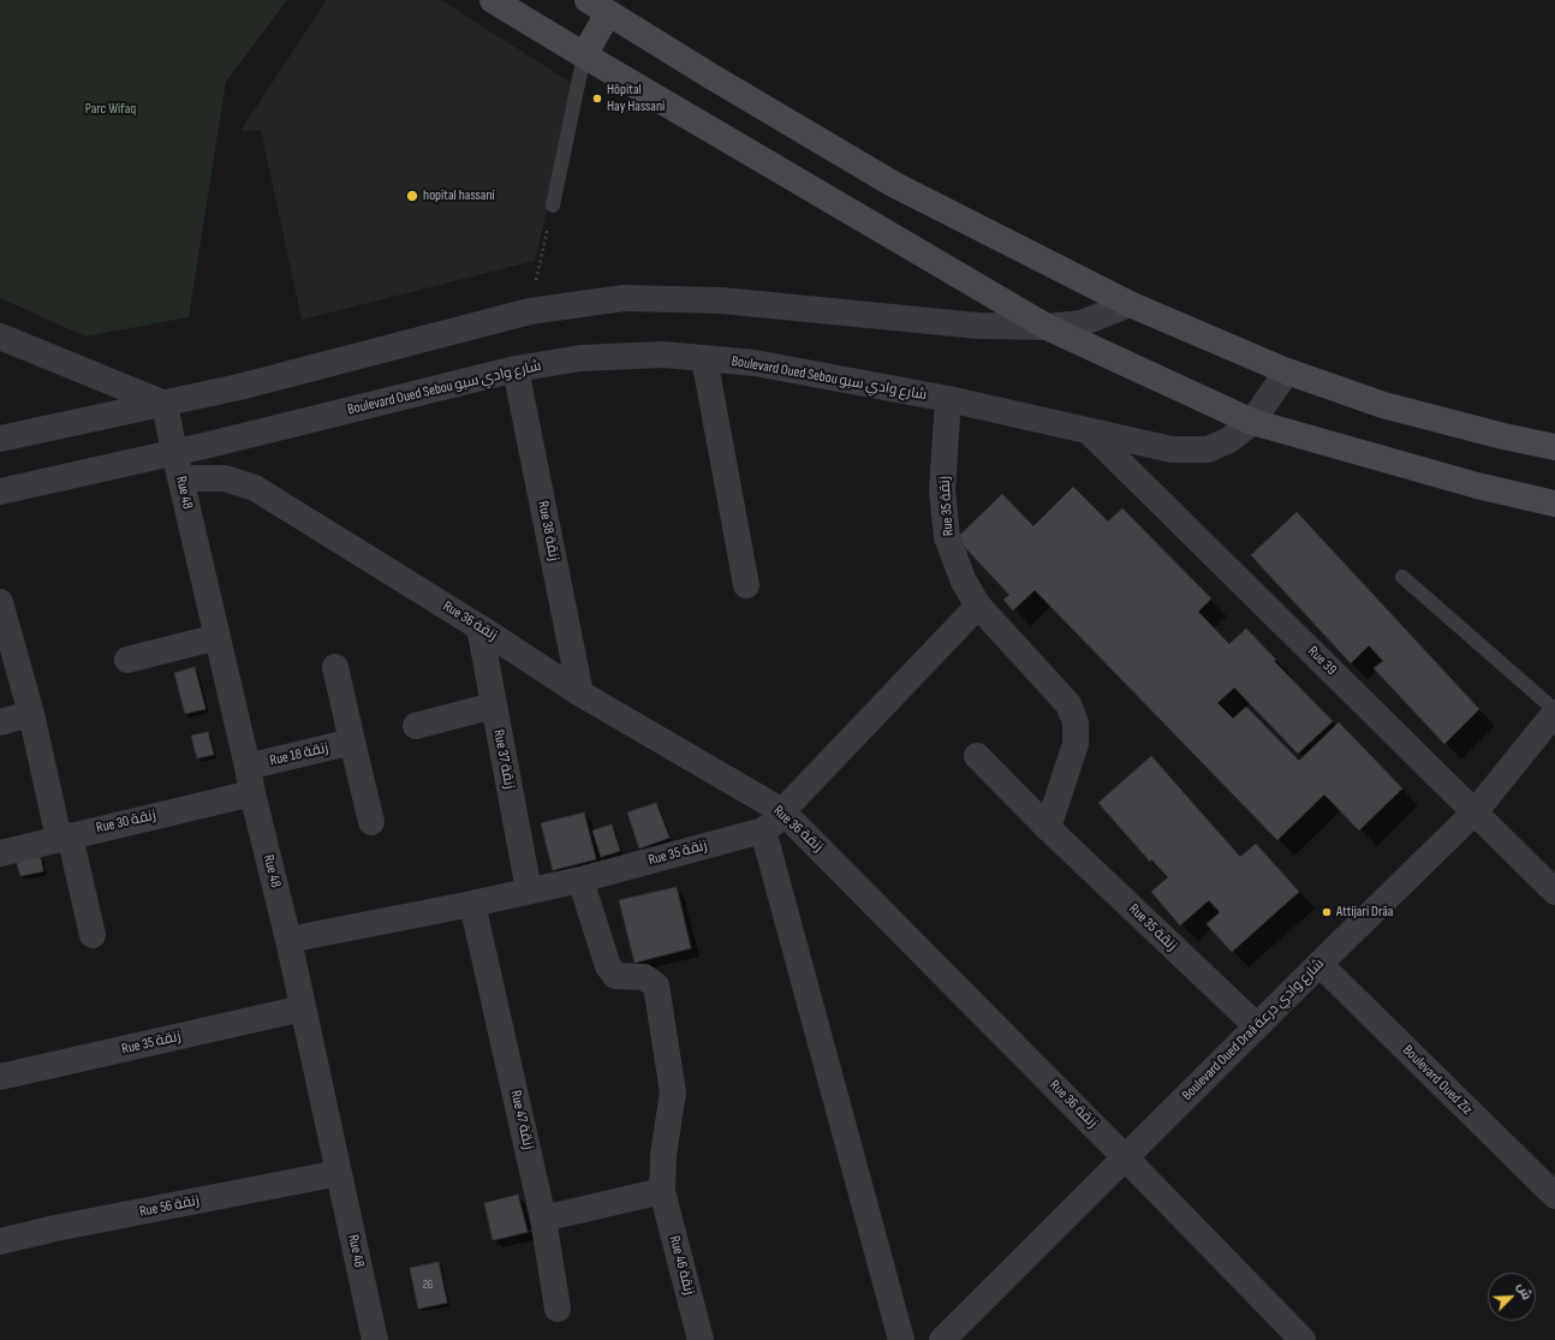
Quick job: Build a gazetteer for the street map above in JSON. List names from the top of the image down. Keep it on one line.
{"streets":{"street":["Boulevard Oued Sebou شارع وادي سبو","Rue 48","Rue 35 زنقة","Rue 38 زنقة","Rue 36 زنقة","Rue 39","Rue 18 زنقة","Rue 37 زنقة","Rue 30 زنقة","Boulevard Oued Draâ شارع وادي درعة","Boulevard Oued Ziz","Rue 47 زنقة","Rue 56 زنقة","Rue 46 زنقة"]},"crossings":[["Boulevard Oued Sebou شارع وادي سبو","Rue 48"],["Boulevard Oued Sebou شارع وادي سبو","Rue 35 زنقة"],["Boulevard Oued Sebou شارع وادي سبو","Rue 38 زنقة"],["Boulevard Oued Sebou شارع وادي سبو","Rue 39"],["Rue 48","Rue 35 زنقة"],["Rue 48","Rue 36 زنقة"],["Rue 48","Rue 18 زنقة"],["Rue 48","Rue 30 زنقة"],["Rue 48","Rue 56 زنقة"],["Rue 35 زنقة","Rue 36 زنقة"],["Rue 35 زنقة","Rue 37 زنقة"],["Rue 35 زنقة","Boulevard Oued Draâ شارع وادي درعة"],["Rue 35 زنقة","Rue 47 زنقة"],["Rue 35 زنقة","Rue 46 زنقة"],["Rue 38 زنقة","Rue 36 زنقة"],["Rue 36 زنقة","Rue 37 زنقة"],["Rue 36 زنقة","Boulevard Oued Draâ شارع وادي درعة"],["Rue 39","Boulevard Oued Draâ شارع وادي درعة"],["Boulevard Oued Draâ شارع وادي درعة","Boulevard Oued Ziz"]],"parks":["Parc Wifaq"],"places":["Hôpital Hay Hassani","hopital hassani","Attijari Drâa"],"house_numbers":["26"],"north":"top right"}
